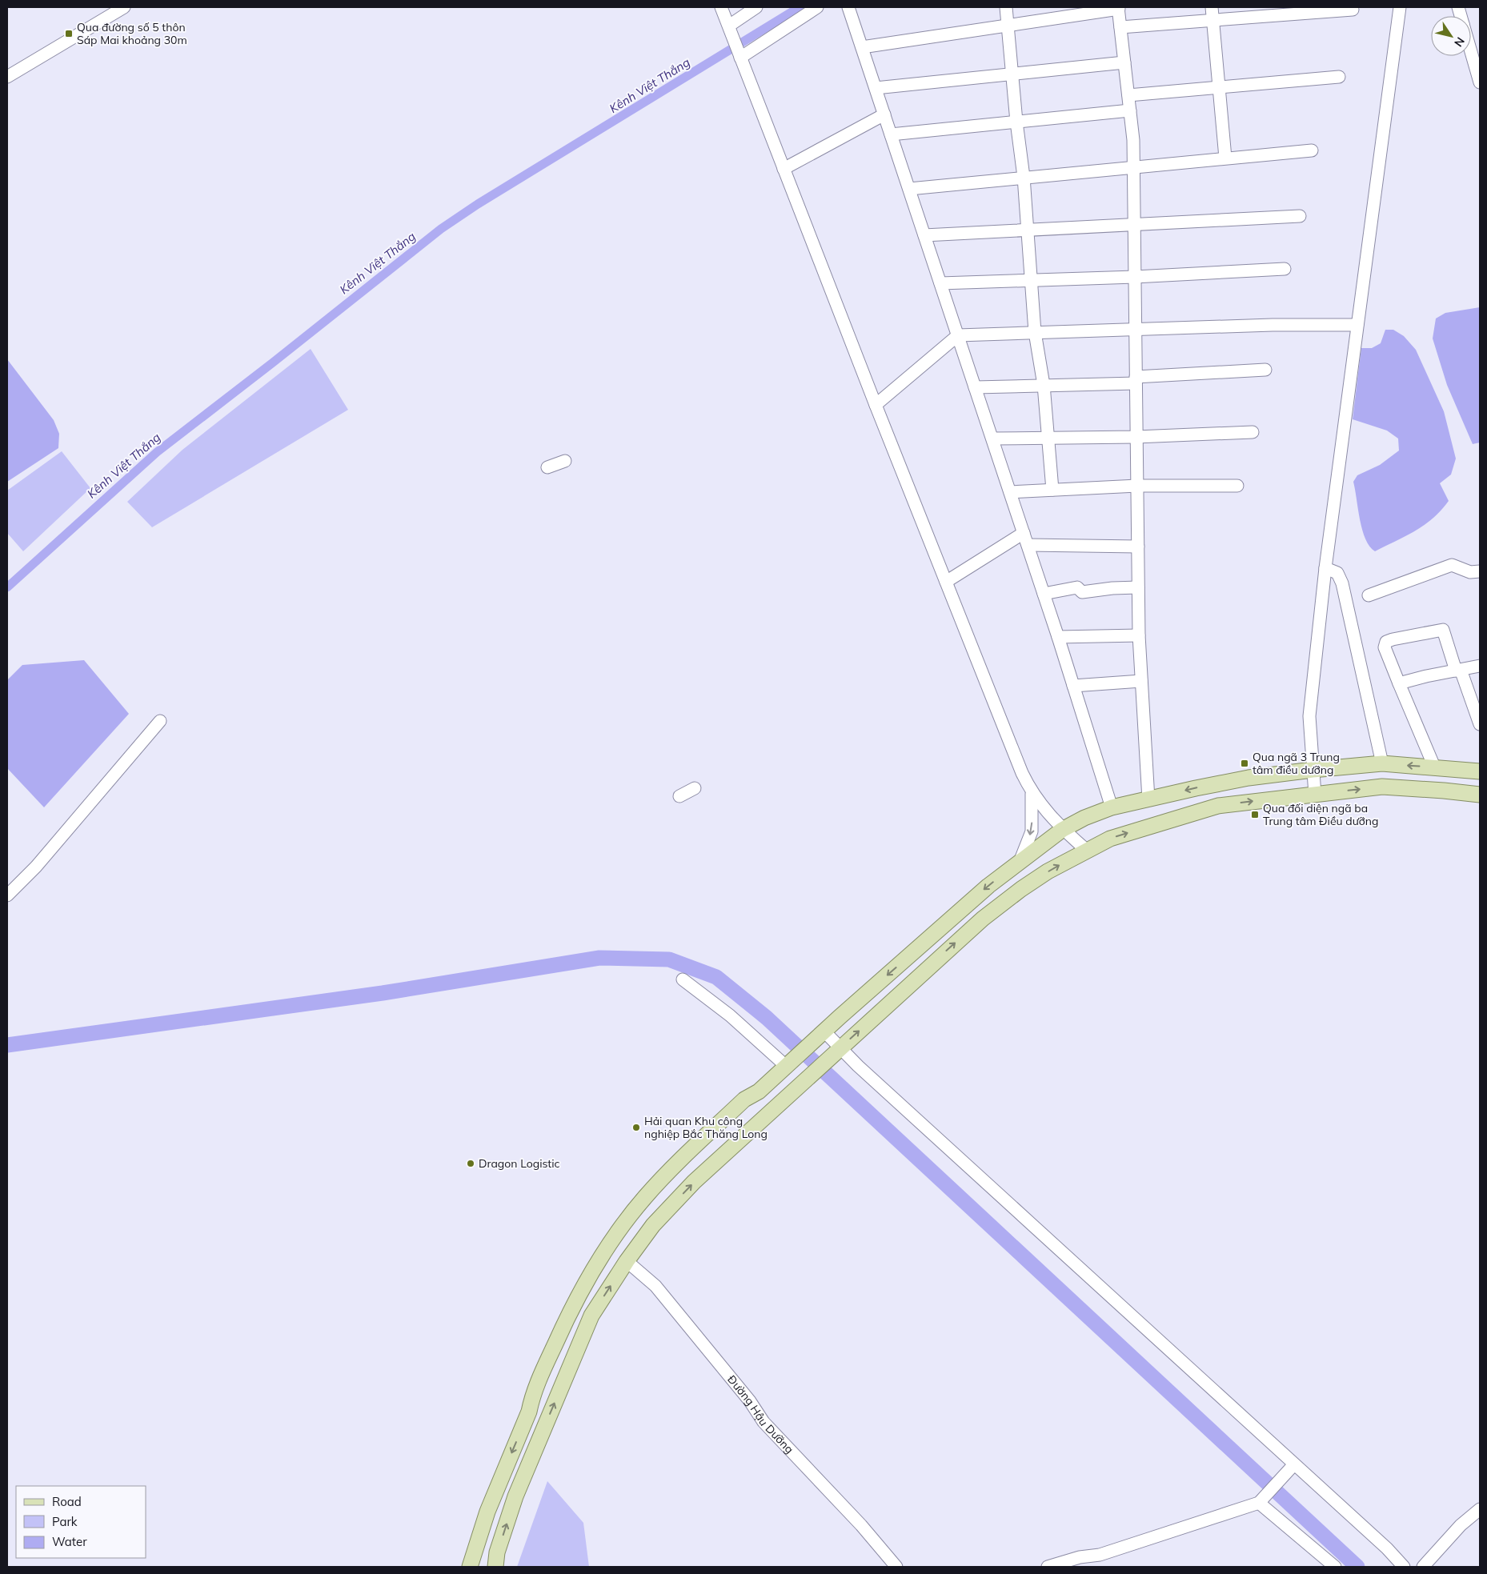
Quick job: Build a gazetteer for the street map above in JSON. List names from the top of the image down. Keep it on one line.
{"streets":{"street":["Đường Hậu Dưỡng"]},"water":["Kênh Việt Thắng"],"places":{"transit":["Qua đường số 5 thôn Sáp Mai khoảng 30m","Qua ngã 3 Trung tâm điều dưỡng","Qua đối diện ngã ba Trung tâm Điều dưỡng"],"other":["Hải quan Khu công nghiệp Bắc Thăng Long","Dragon Logistic"]},"legend":["Road","Park","Water"],"north":"bottom right"}
